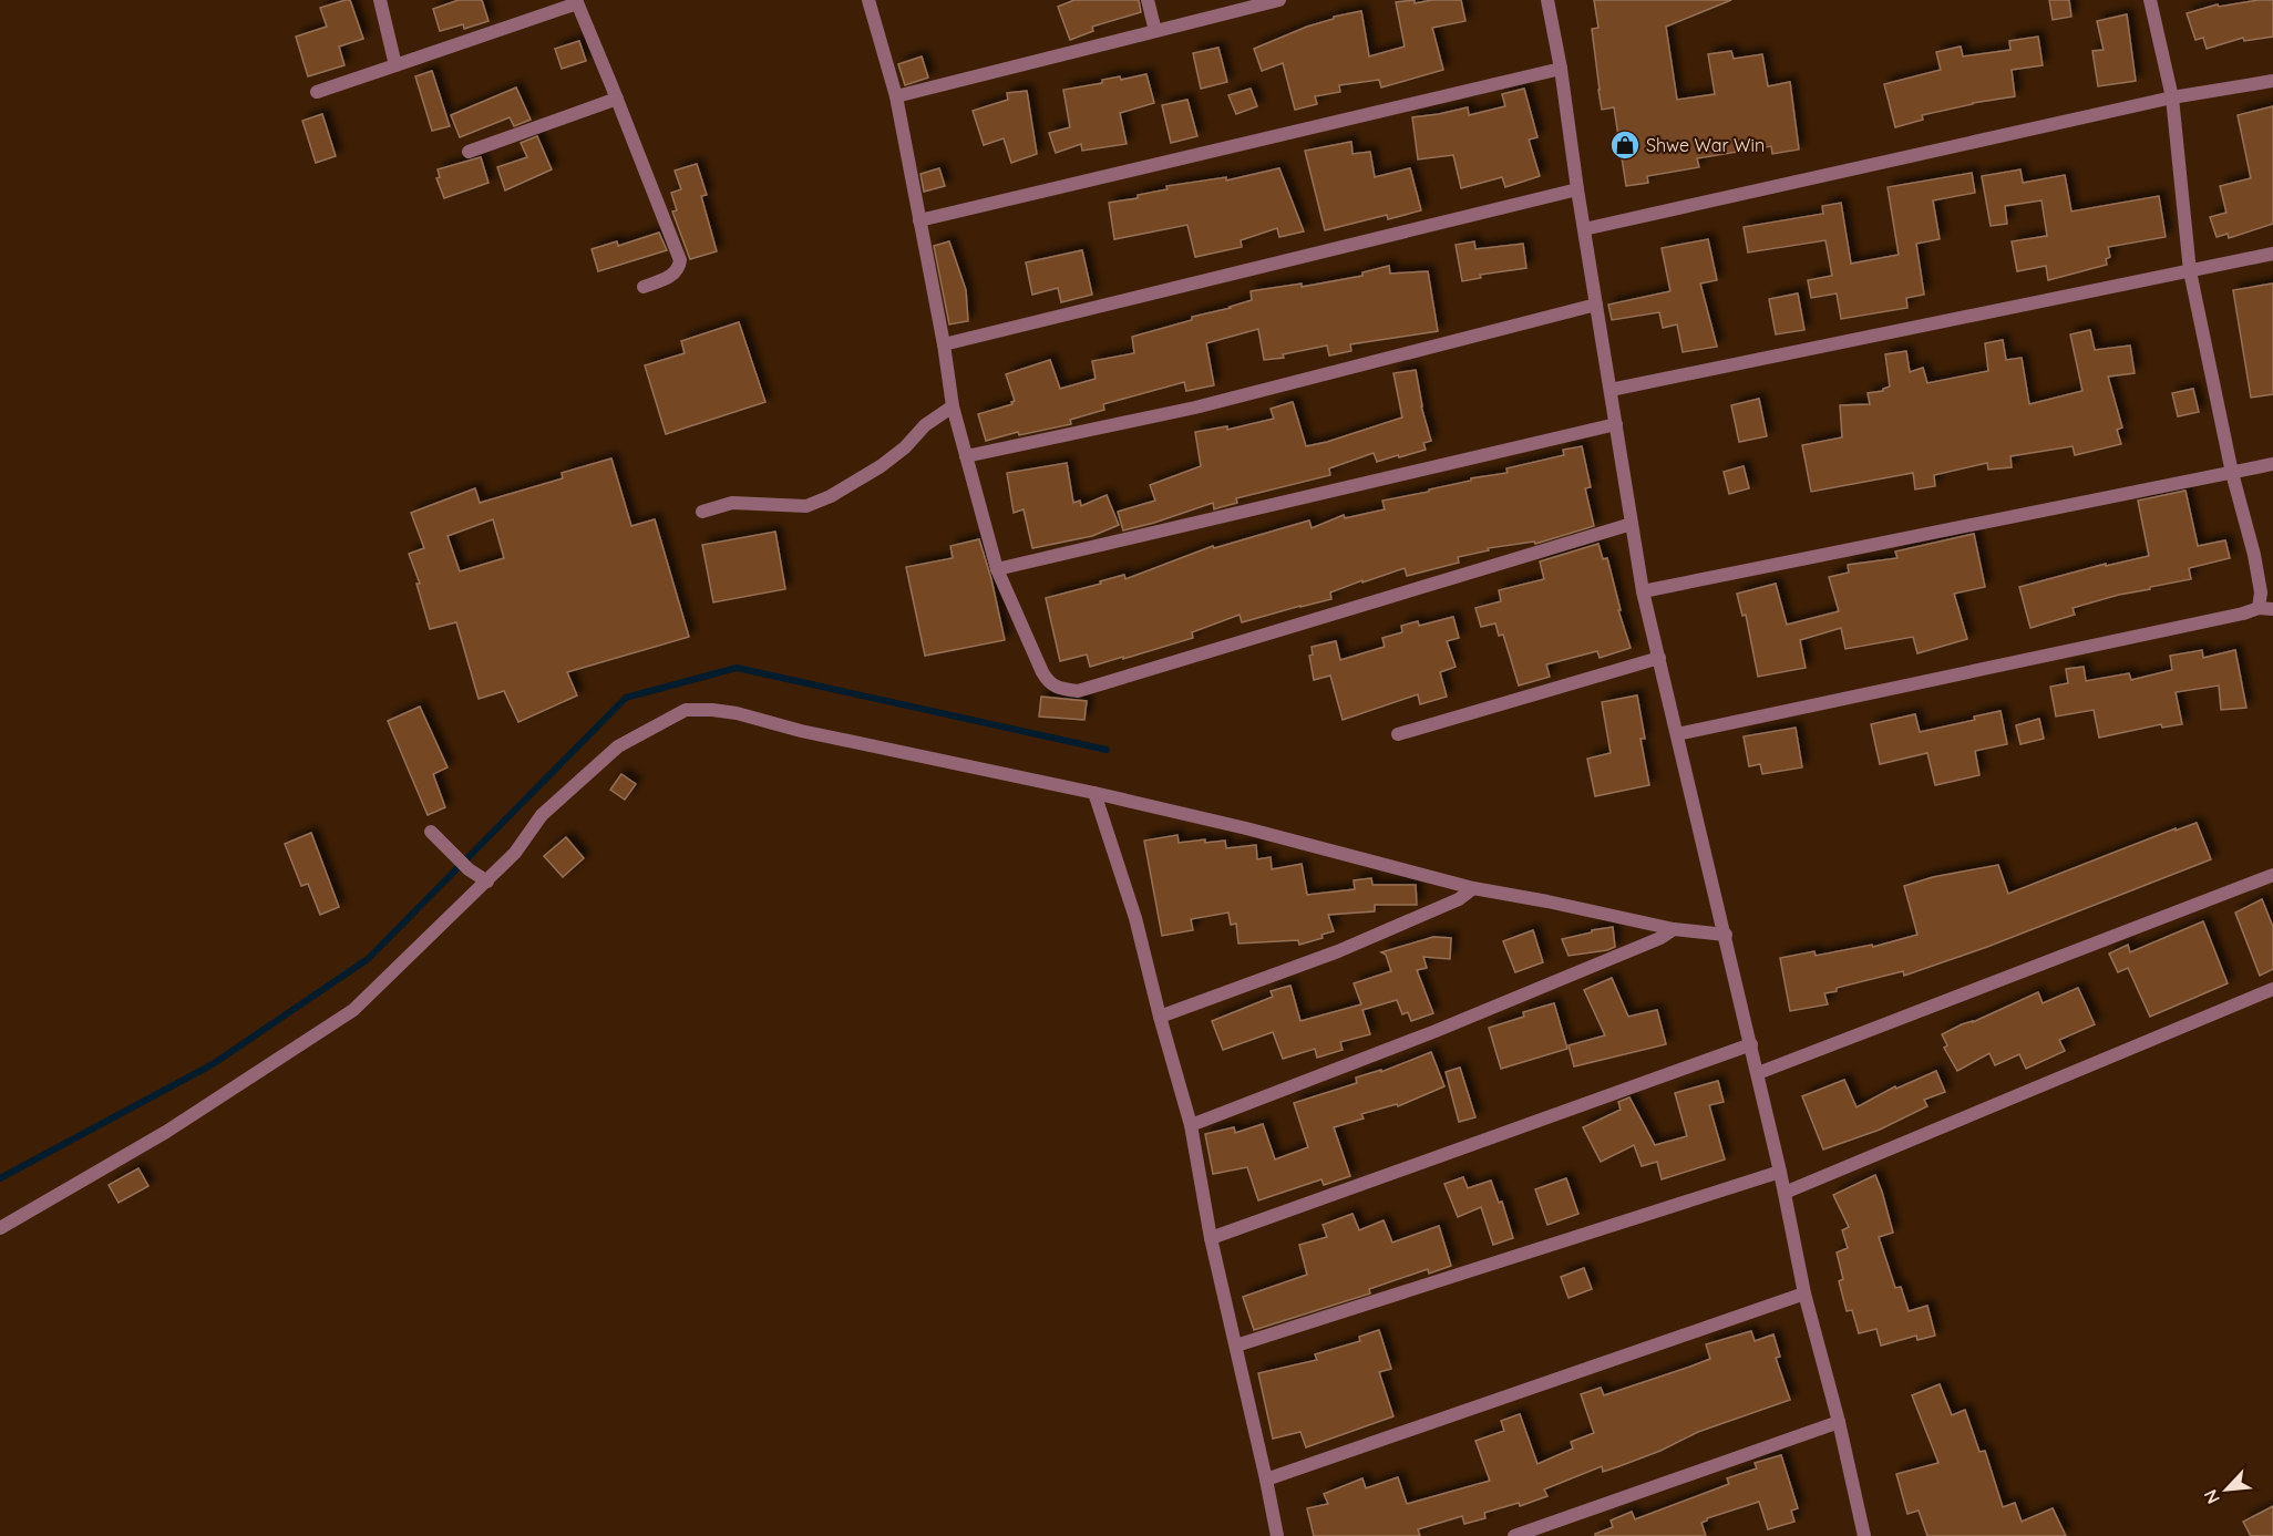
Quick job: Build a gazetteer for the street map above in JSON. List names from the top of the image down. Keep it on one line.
{"places":{"shop":["Shwe War Win"]},"north":"bottom left"}
